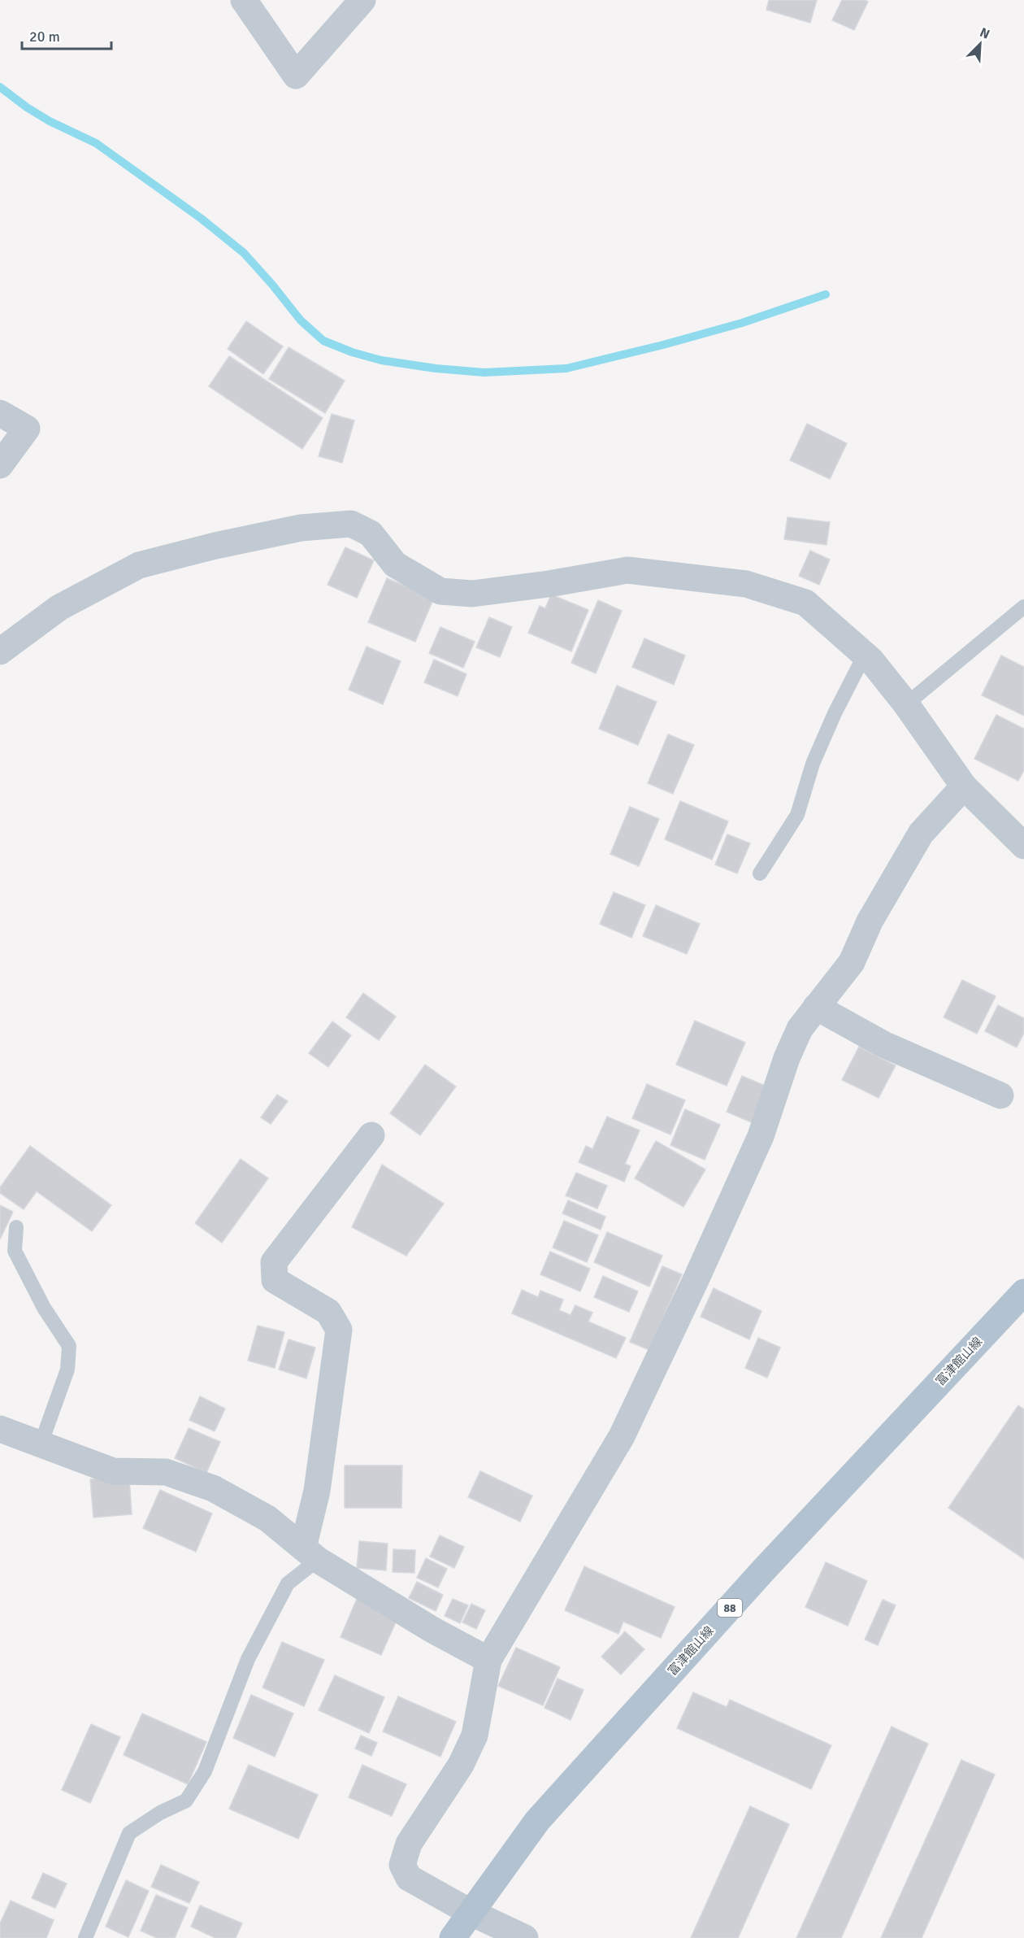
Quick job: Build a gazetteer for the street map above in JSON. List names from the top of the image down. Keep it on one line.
{"streets":{"main road":["富津館山線","88"]},"scale_bar":"20 m","north":"top right"}
